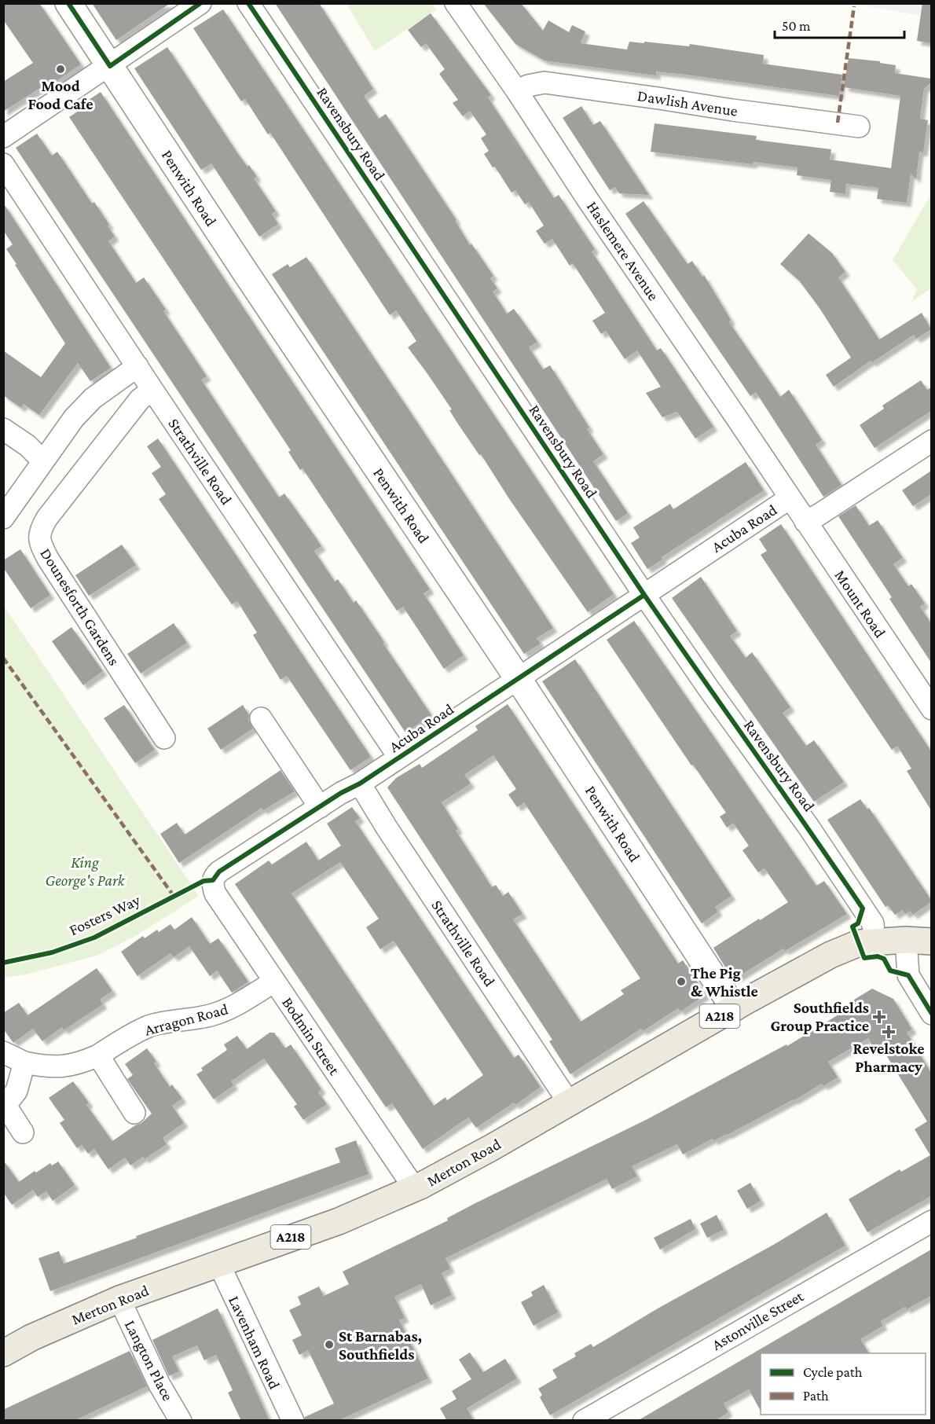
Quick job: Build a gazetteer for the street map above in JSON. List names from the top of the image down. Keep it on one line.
{"streets":{"main road":["A218","Merton Road"],"street":["Dawlish Avenue","Ravensbury Road","Penwith Road","Haslemere Avenue","Strathville Road","Acuba Road","Mount Road","Dounesforth Gardens","Arragon Road","Bodmin Street","Astonville Street","Lavenham Road","Langton Place"],"cycle path":["Fosters Way"]},"crossings":[["Dawlish Avenue","Haslemere Avenue"],["Ravensbury Road","Acuba Road"],["Ravensbury Road","Merton Road"],["Penwith Road","Acuba Road"],["Penwith Road","Merton Road"],["Haslemere Avenue","Acuba Road"],["Haslemere Avenue","Mount Road"],["Strathville Road","Acuba Road"],["Strathville Road","Dounesforth Gardens"],["Strathville Road","Merton Road"],["Acuba Road","Mount Road"],["Acuba Road","Bodmin Street"],["A218","Merton Road"],["Arragon Road","Bodmin Street"],["Bodmin Street","Merton Road"],["Merton Road","Lavenham Road"],["Merton Road","Langton Place"]],"parks":["King George's Park"],"places":{"other":["Mood Food Cafe","The Pig & Whistle","St Barnabas, Southfields"],"health":["Southfields Group Practice","Revelstoke Pharmacy"]},"legend":["Cycle path","Path"],"scale_bar":"50 m"}
